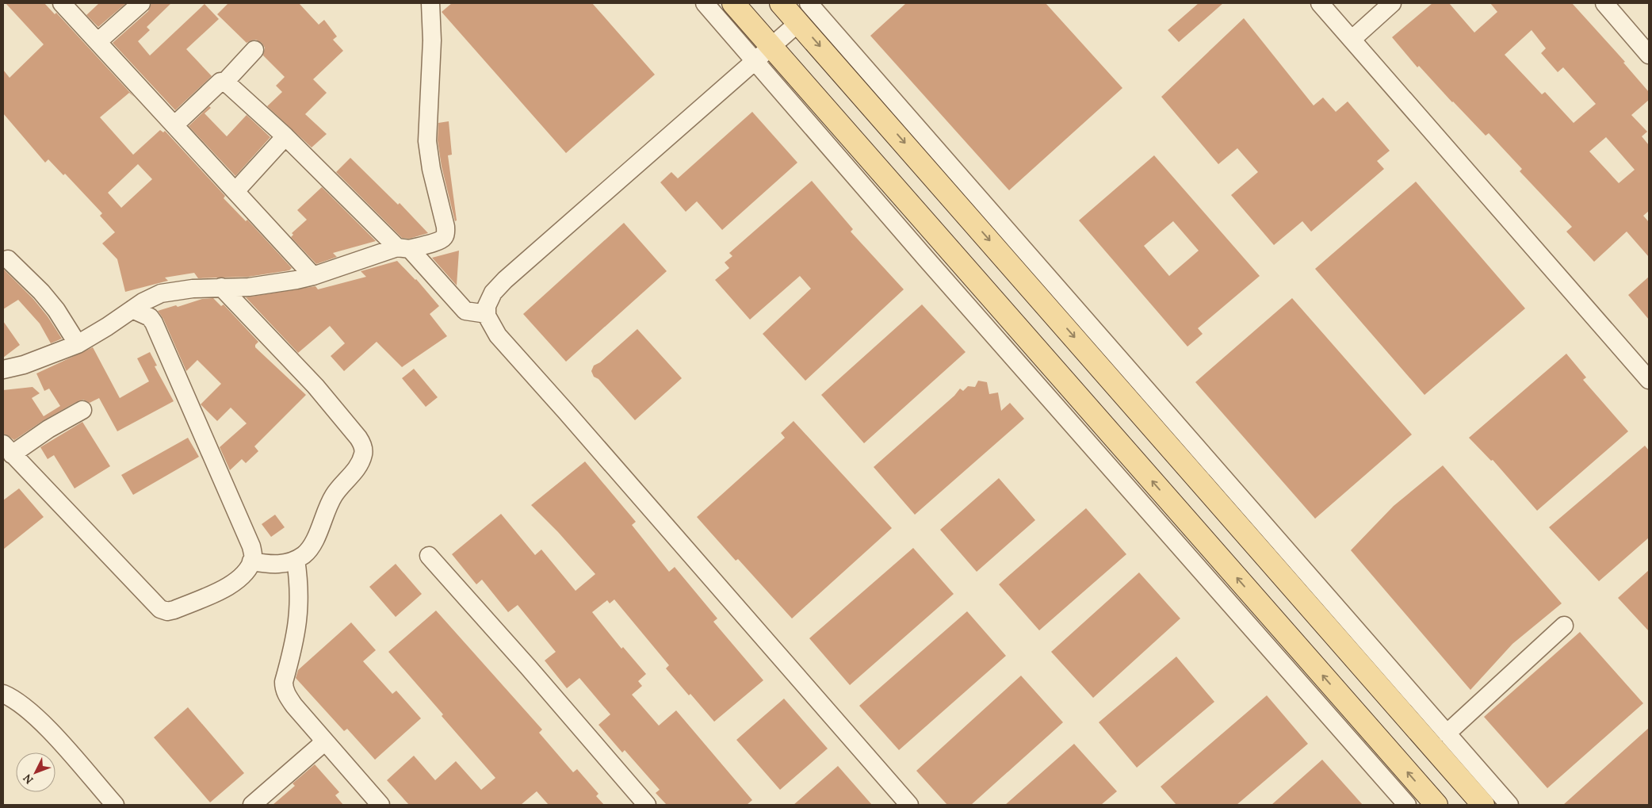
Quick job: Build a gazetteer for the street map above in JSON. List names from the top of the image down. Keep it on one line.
{"north":"bottom left"}
